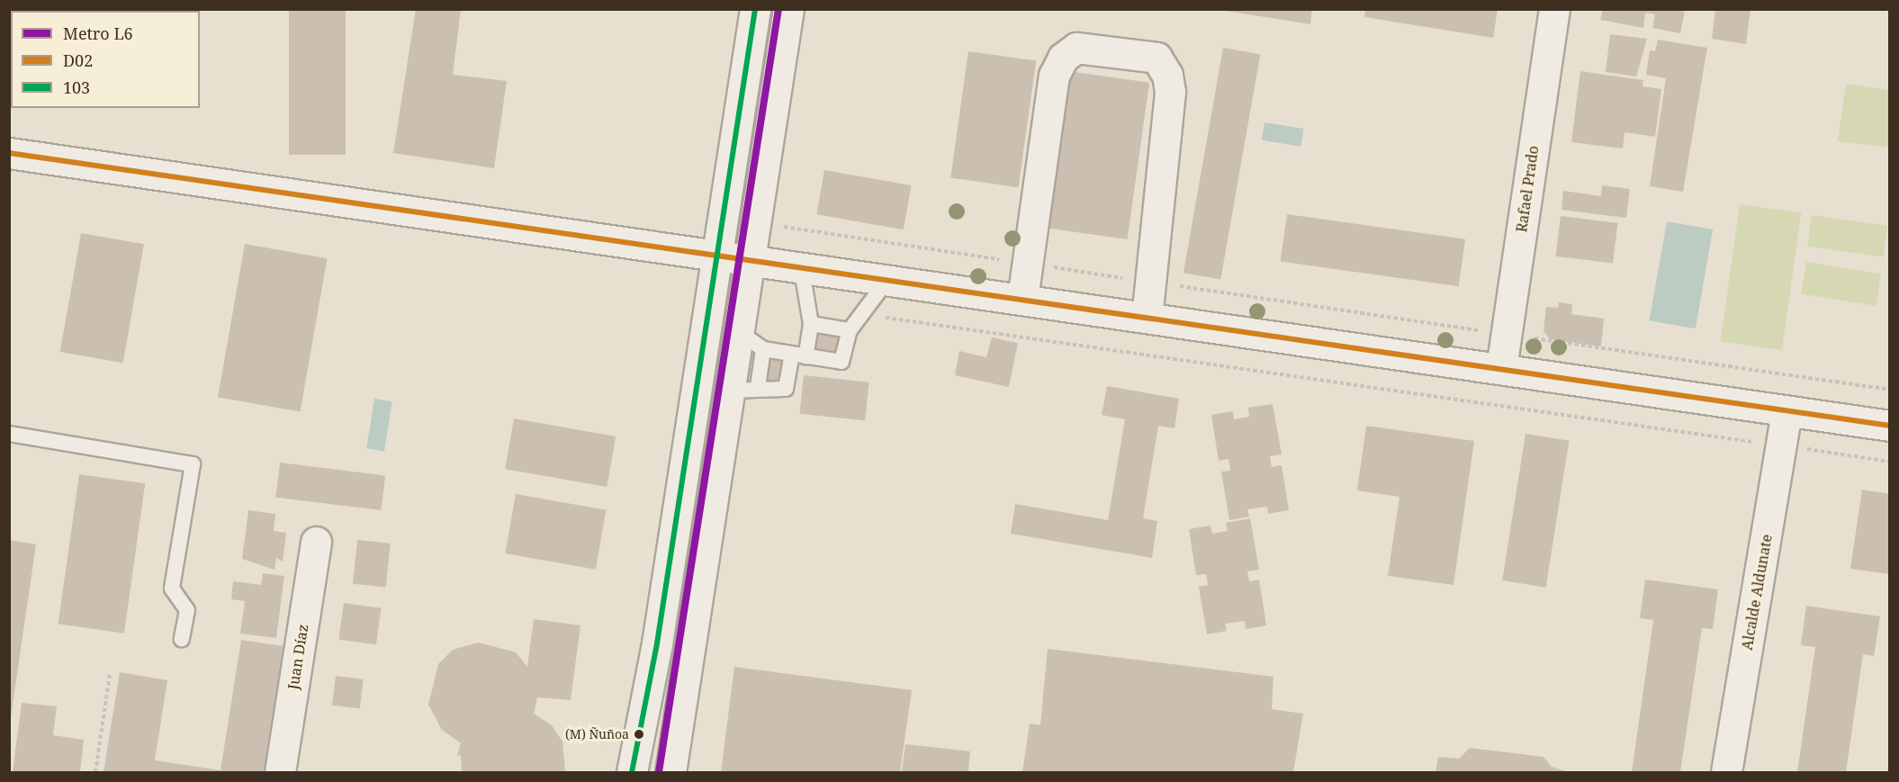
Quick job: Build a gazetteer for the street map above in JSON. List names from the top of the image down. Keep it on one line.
{"streets":{"main road":["Rafael Prado","Alcalde Aldunate","Juan Díaz"]},"places":["(M) Ñuñoa"],"lines":["metro line L6","transit line 103","transit line D02"],"legend":["Metro L6","D02","103"]}
